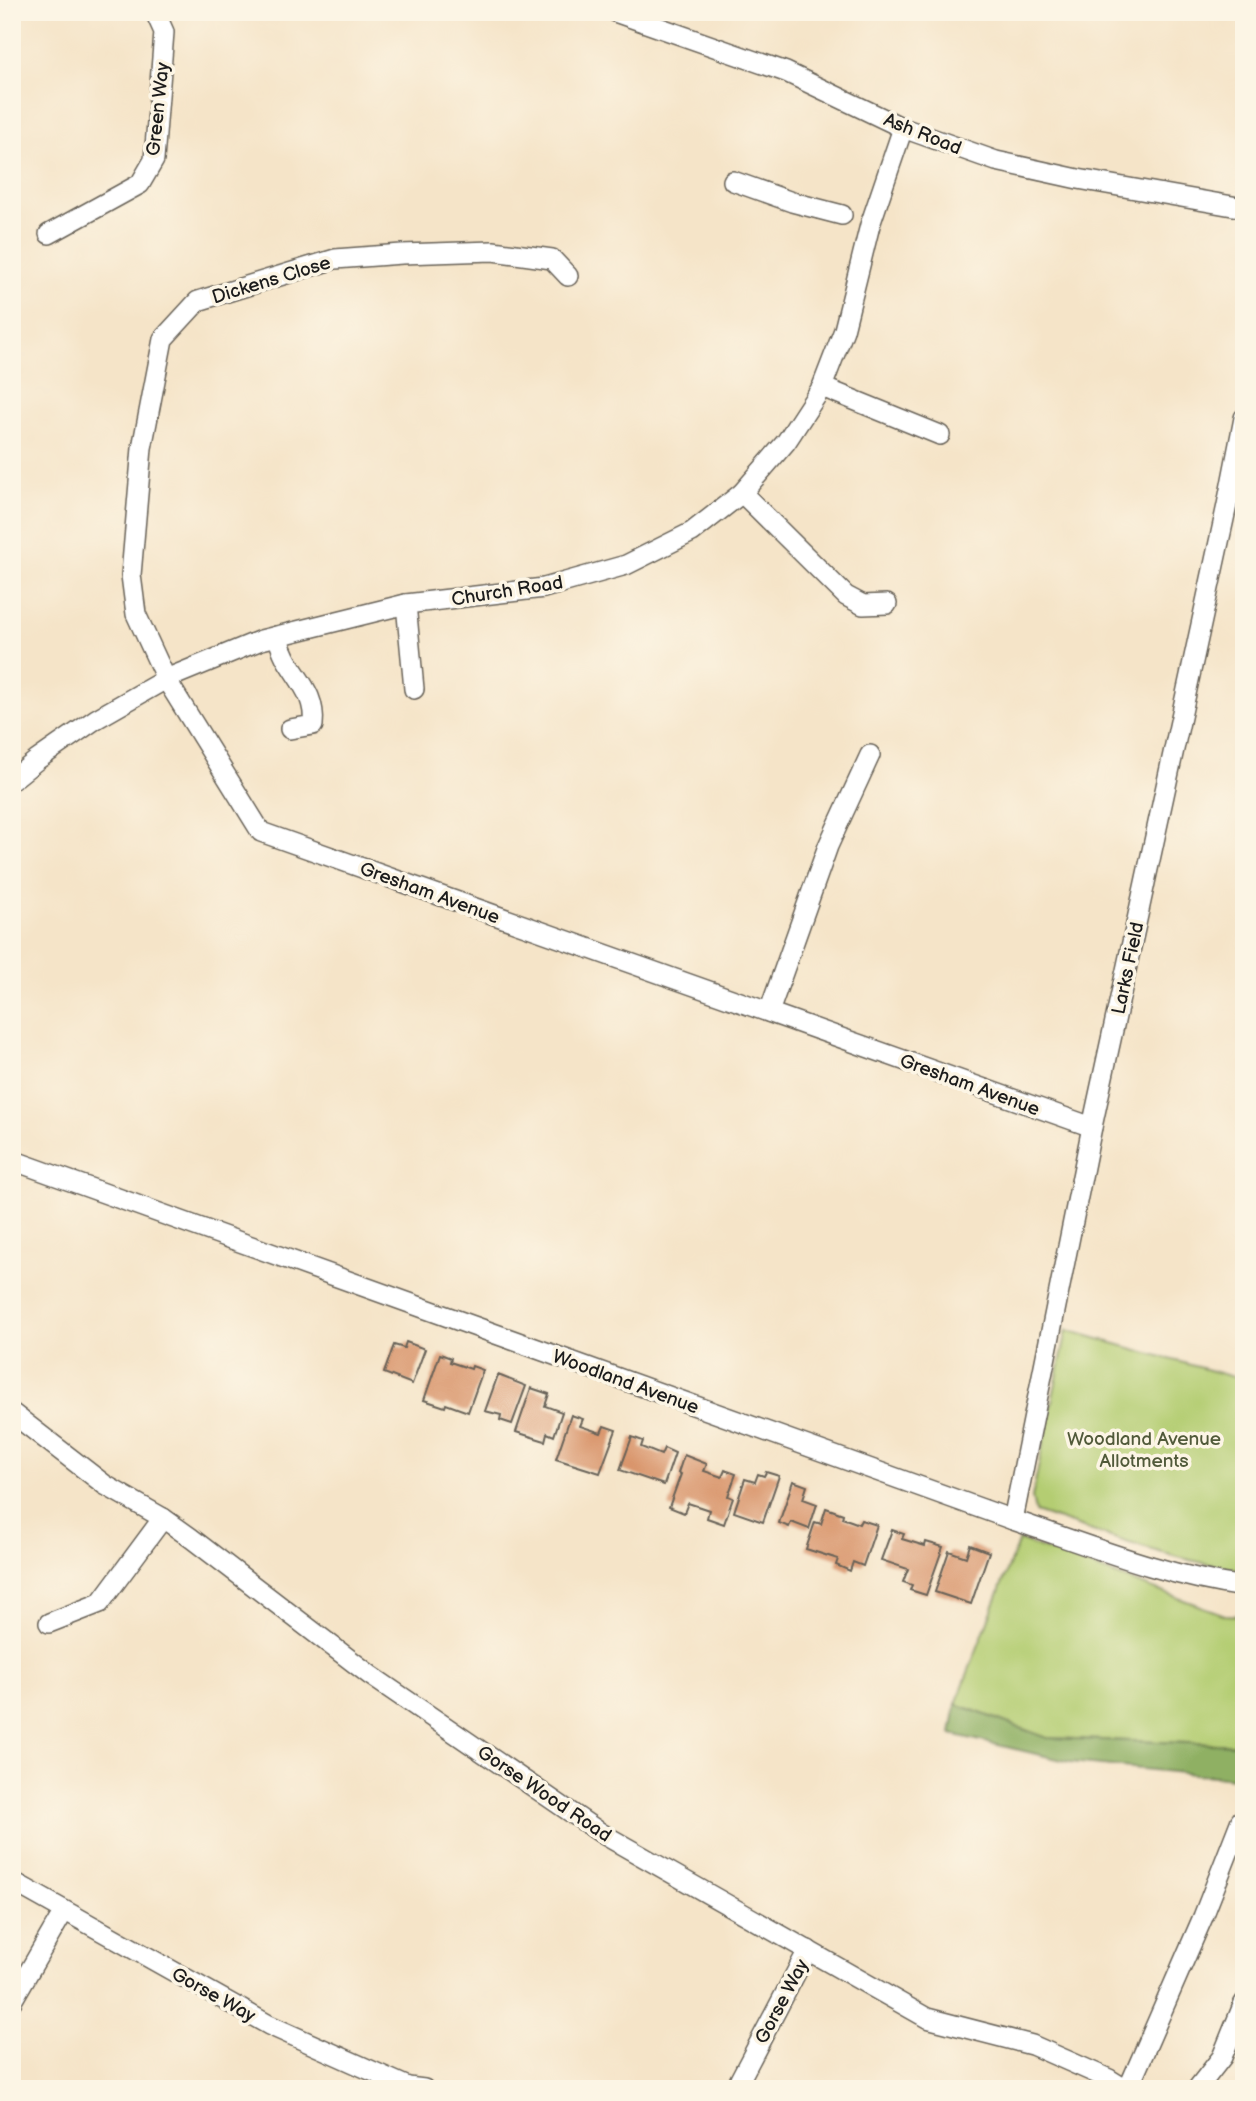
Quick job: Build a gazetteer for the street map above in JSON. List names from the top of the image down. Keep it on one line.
{"streets":{"street":["Green Way","Ash Road","Dickens Close","Church Road","Gresham Avenue","Larks Field","Woodland Avenue","Gorse Wood Road","Gorse Way"]},"crossings":[["Ash Road","Church Road"],["Dickens Close","Church Road"],["Dickens Close","Gresham Avenue"],["Church Road","Gresham Avenue"],["Gresham Avenue","Larks Field"],["Larks Field","Woodland Avenue"],["Gorse Wood Road","Gorse Way"]],"parks":["Woodland Avenue Allotments"]}
